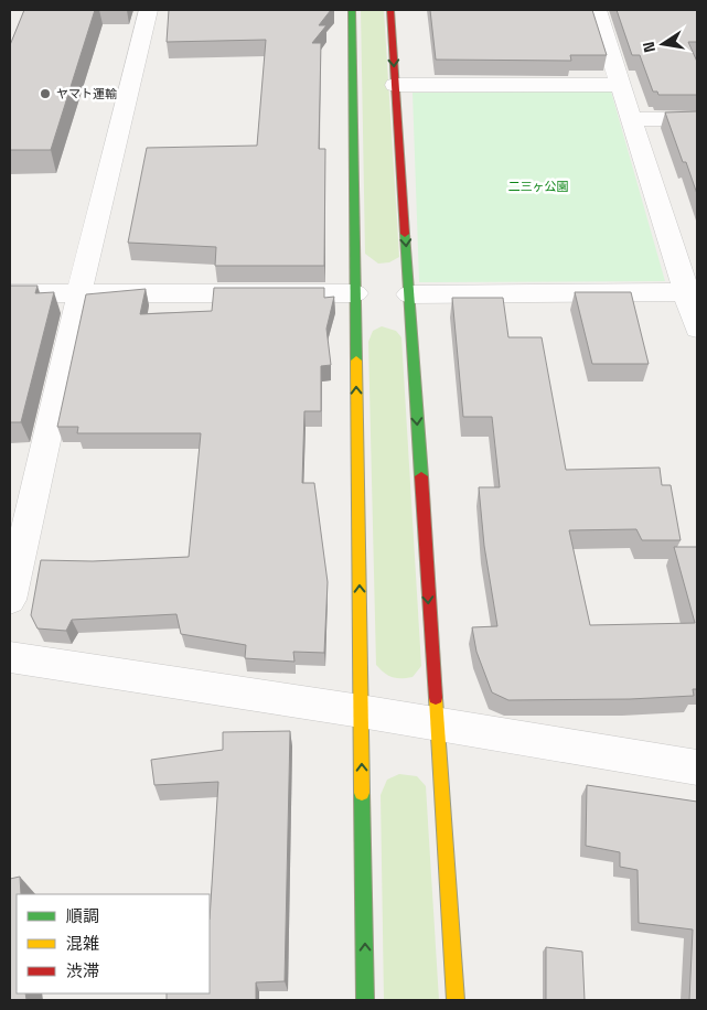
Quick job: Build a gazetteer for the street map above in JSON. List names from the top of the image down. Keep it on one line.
{"parks":["二三ヶ公園"],"places":["ヤマト運輸"],"legend":["順調","混雑","渋滞"],"north":"left"}
